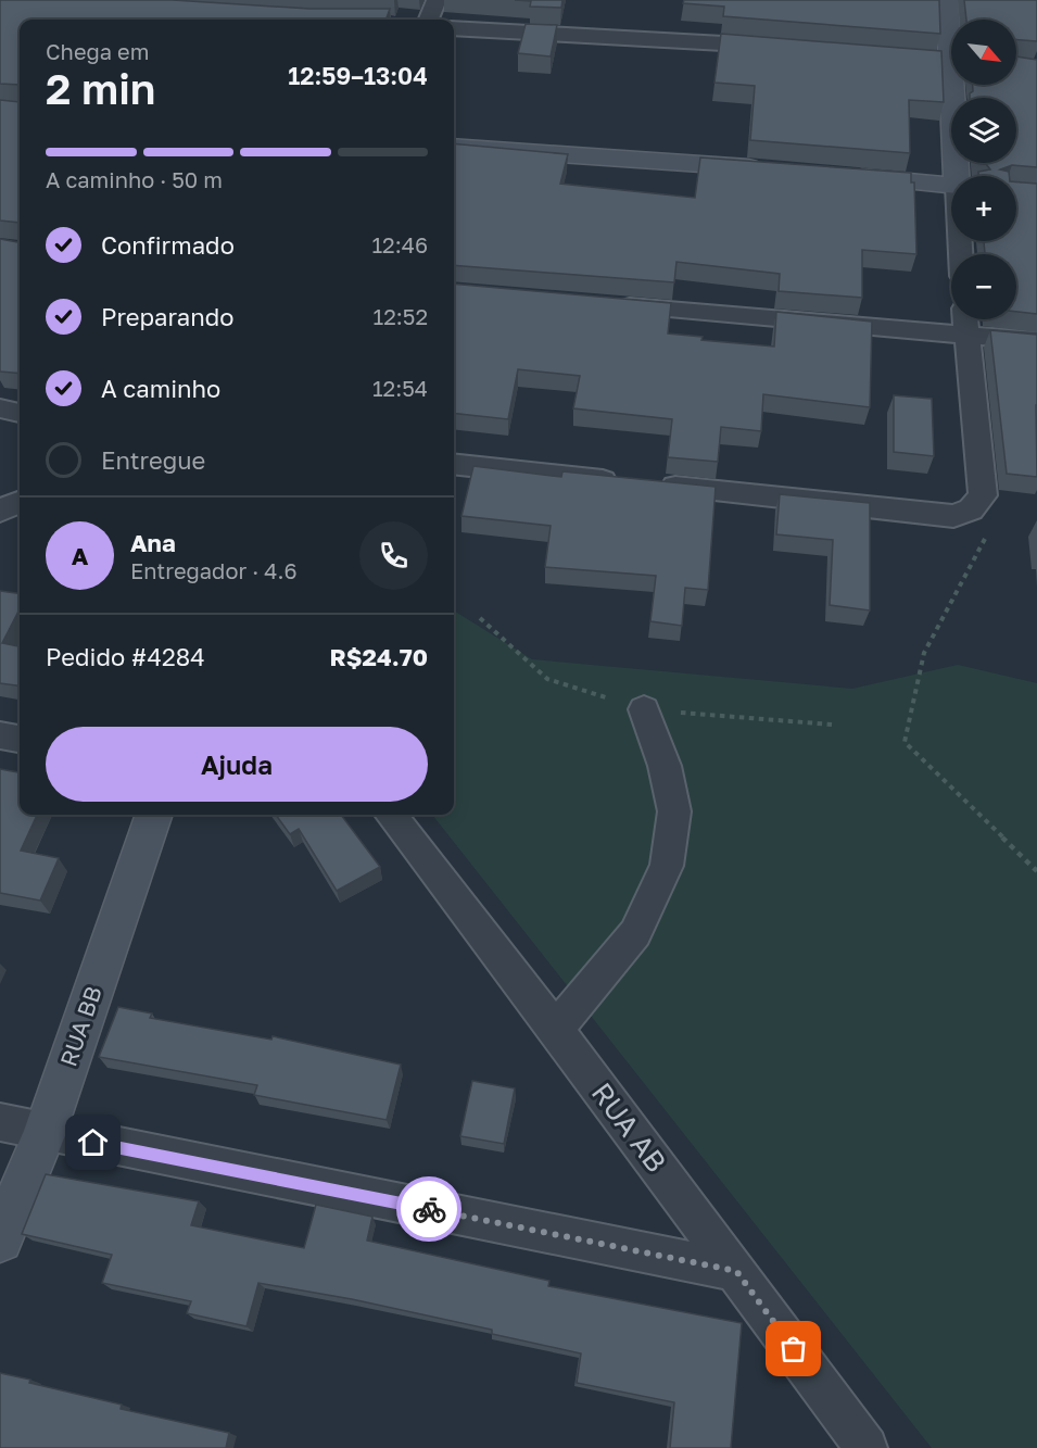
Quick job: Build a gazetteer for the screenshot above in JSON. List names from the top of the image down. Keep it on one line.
{"streets":{"street":["RUA BB","RUA AB"]},"north":"bottom right","page":{"map_buttons":["+","−"],"heading":["2 min","Chega em","12:59–13:04"],"panel":["Ana","Entregador · 4.6","Pedido #4284","R$24.70"],"bar":"A caminho · 50 m","list":[["Confirmado","12:46"],["Preparando","12:52"],["A caminho","12:54"],"Entregue"],"round":"A","buttons":"Ajuda"}}
